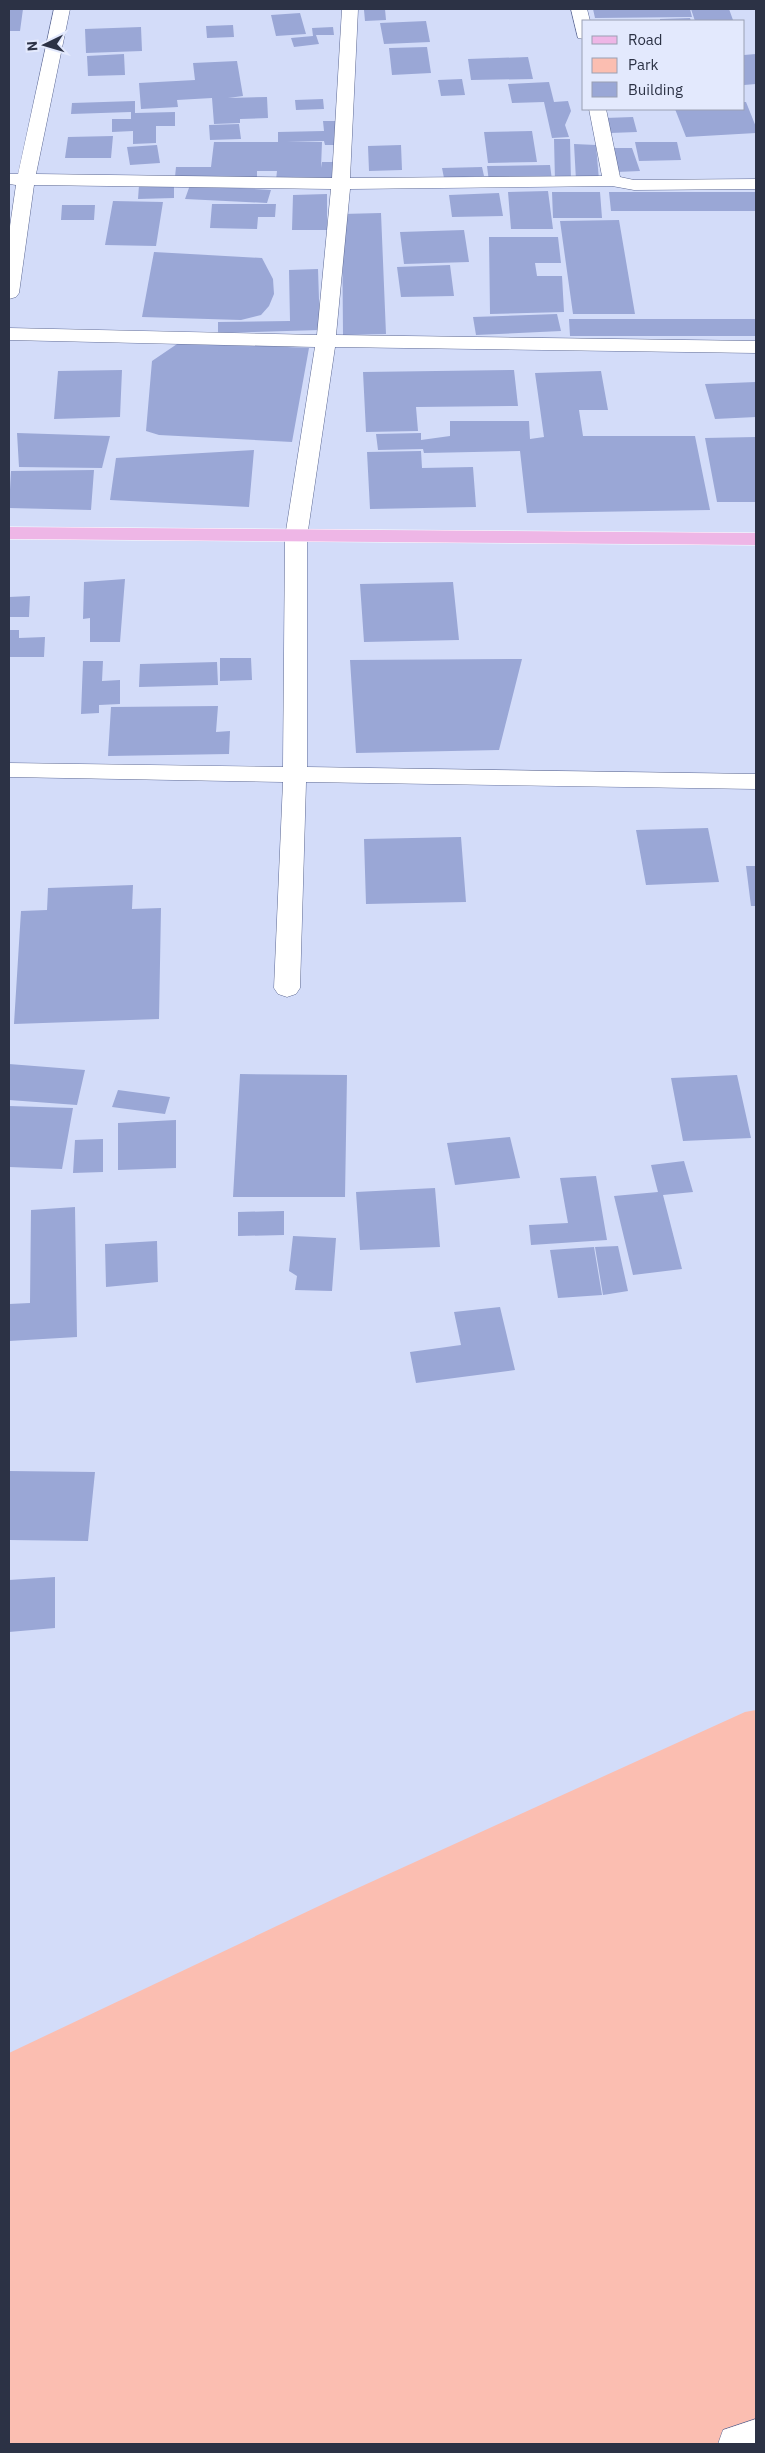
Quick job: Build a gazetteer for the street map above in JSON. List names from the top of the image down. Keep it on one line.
{"legend":["Road","Park","Building"],"north":"left"}
